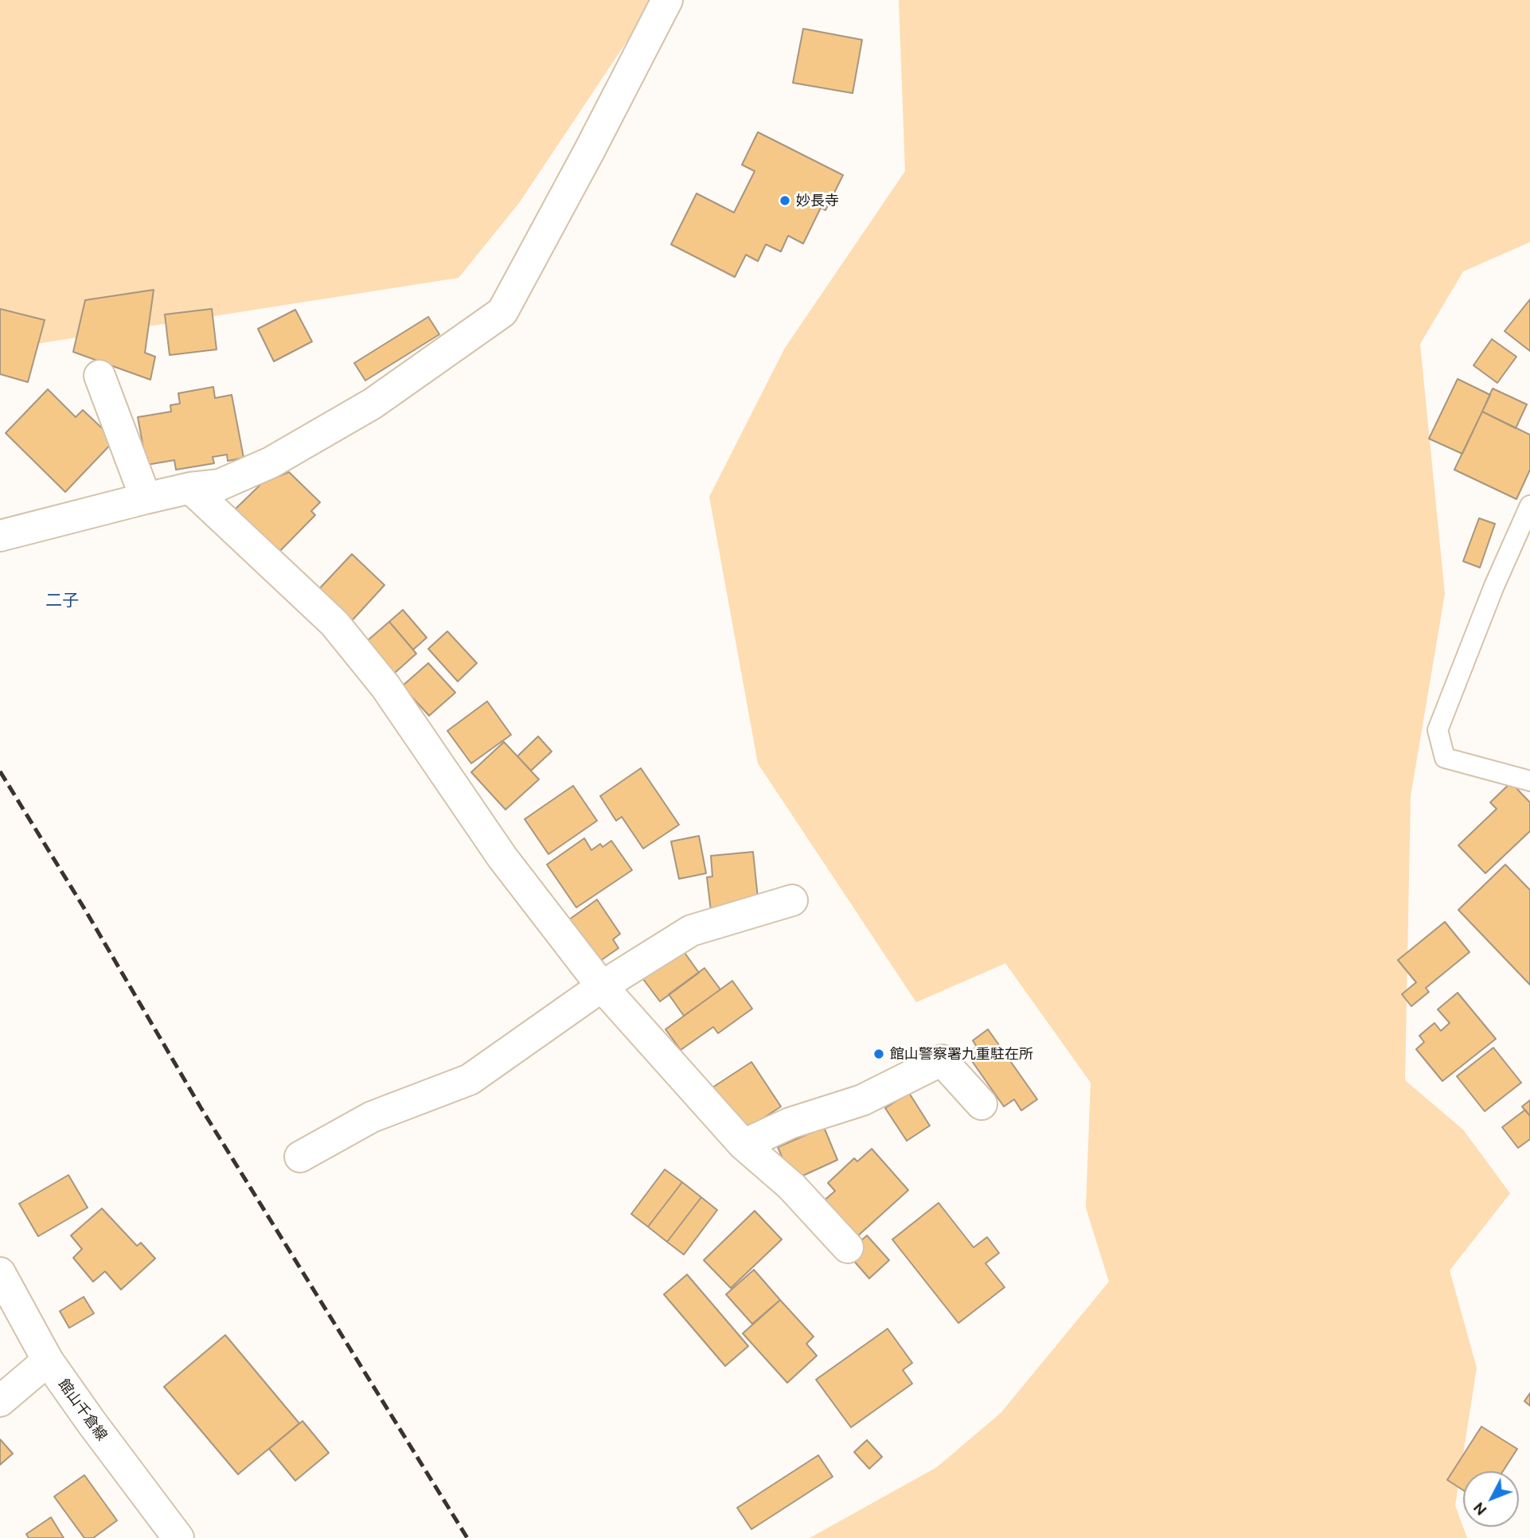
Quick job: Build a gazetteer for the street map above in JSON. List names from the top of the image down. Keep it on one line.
{"streets":{"street":["館山千倉線"]},"districts":["二子"],"places":["妙長寺","館山警察署九重駐在所"],"north":"bottom left"}
